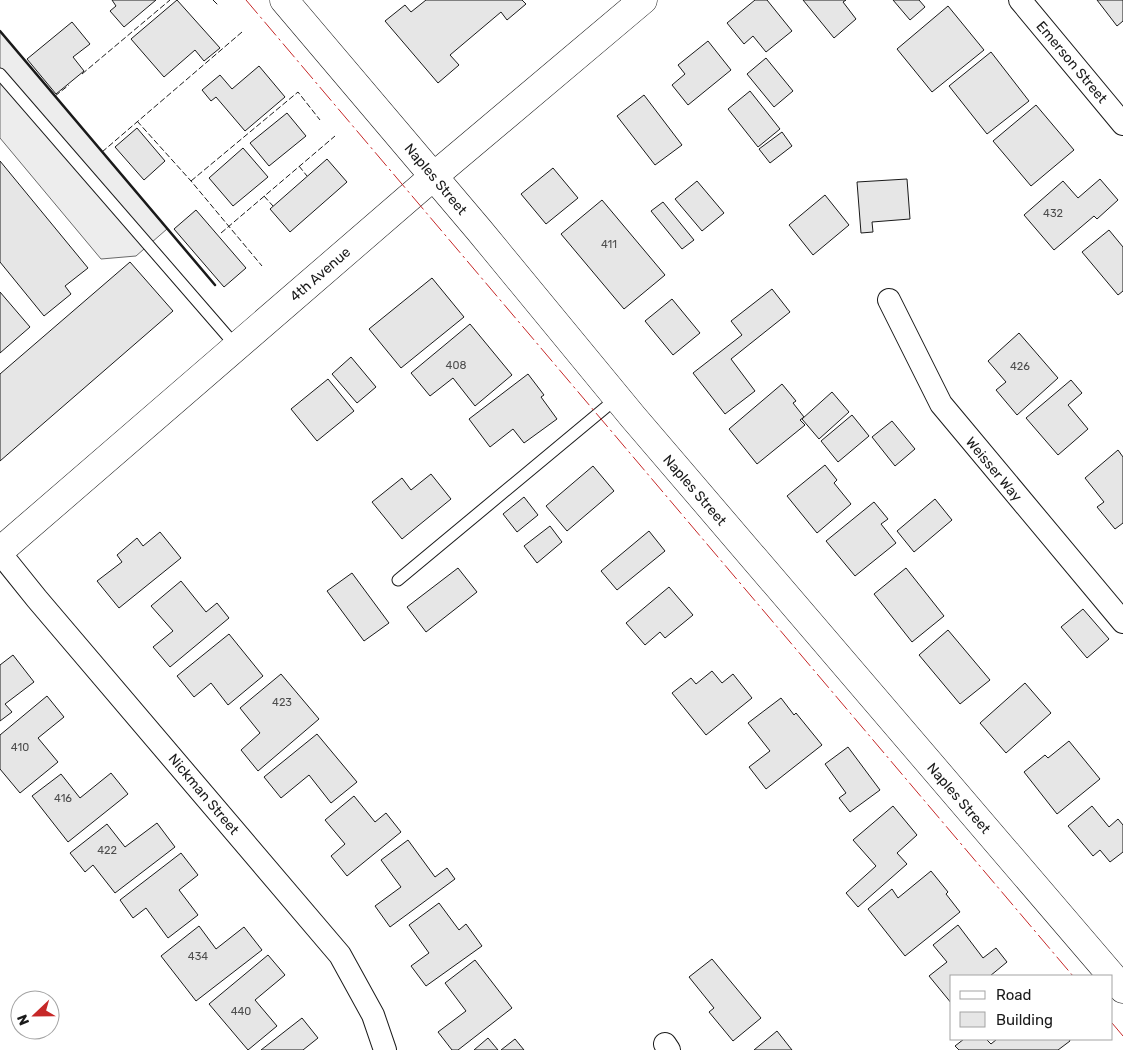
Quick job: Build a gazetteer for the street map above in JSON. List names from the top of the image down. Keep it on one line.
{"streets":{"street":["Emerson Street","Naples Street","4th Avenue","Weisser Way","Nickman Street"]},"crossings":[["Naples Street","4th Avenue"],["4th Avenue","Nickman Street"]],"house_numbers":["432","411","408","426","423","410","416","422","434","440"],"legend":["Road","Building"],"north":"left"}
